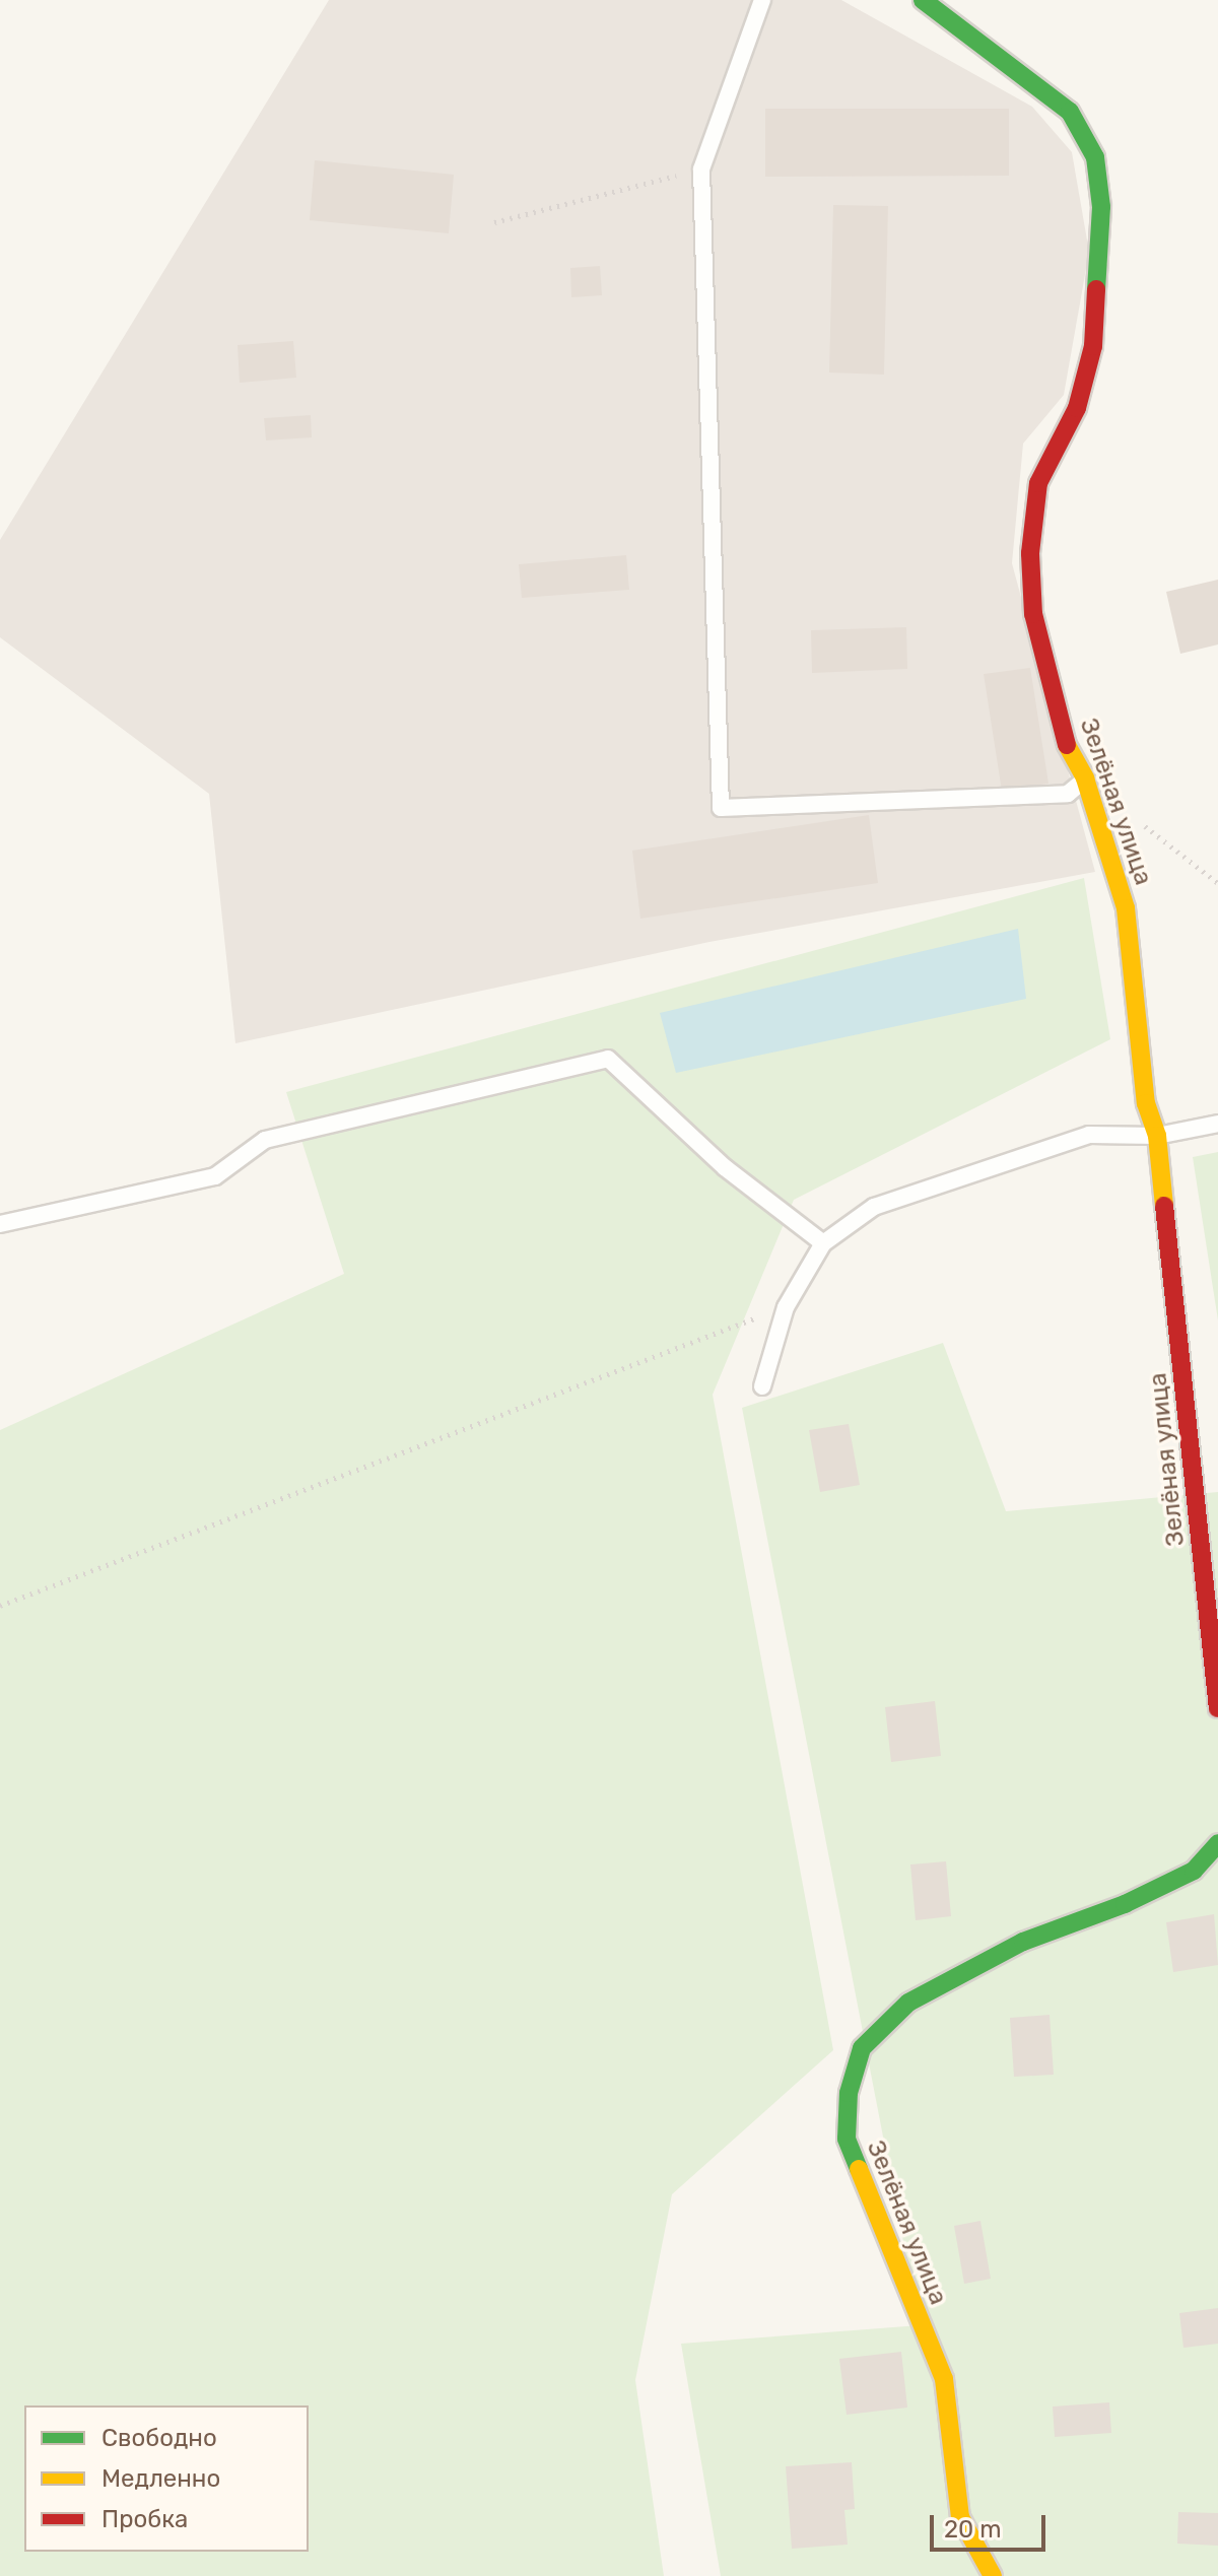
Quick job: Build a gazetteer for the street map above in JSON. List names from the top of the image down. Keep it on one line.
{"streets":{"street":["Зелёная улица"]},"legend":["Свободно","Медленно","Пробка"],"scale_bar":"20 m"}
